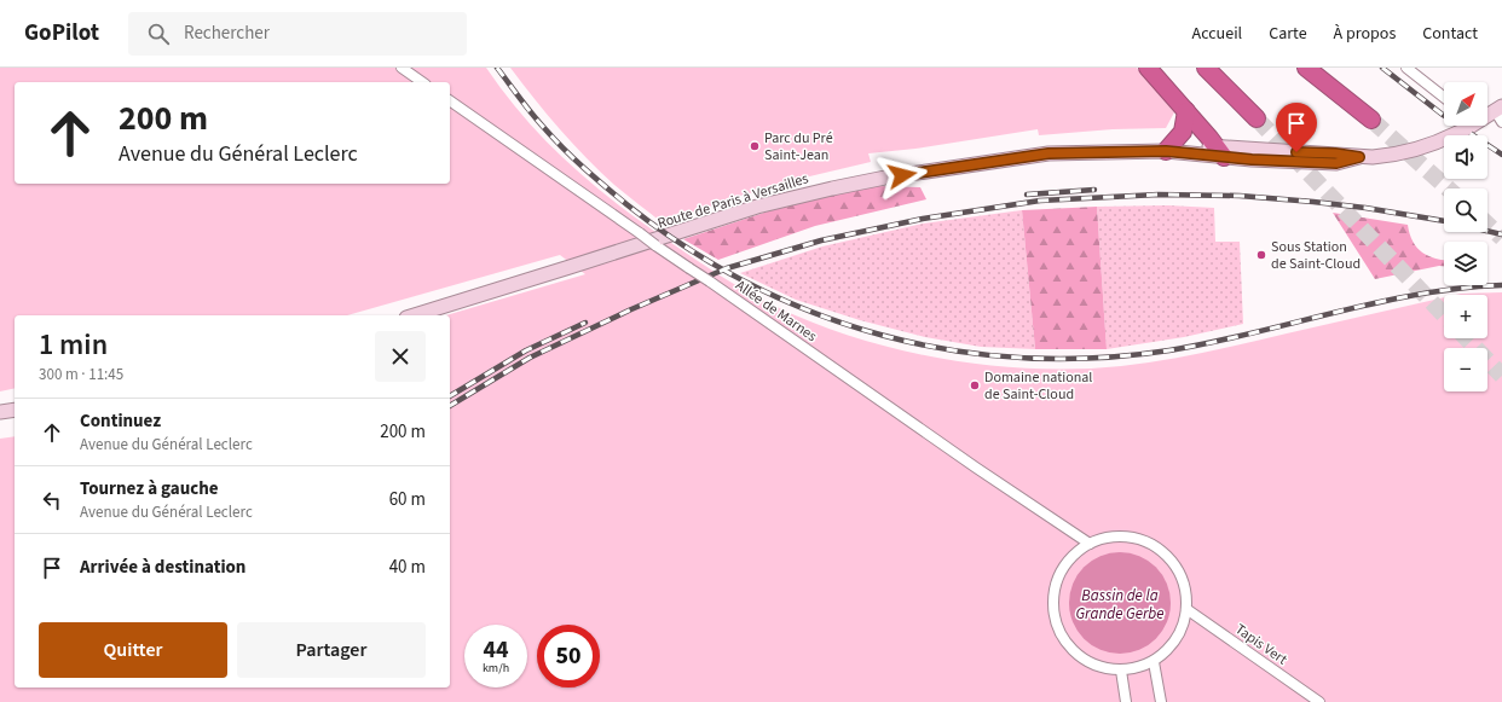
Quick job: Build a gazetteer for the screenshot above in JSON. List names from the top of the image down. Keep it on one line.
{"streets":{"main road":["Route de Paris à Versailles"],"street":["Allée de Marnes","Tapis Vert"]},"crossings":[["Allée de Marnes","Tapis Vert"]],"water":["Bassin de la Grande Gerbe"],"places":["Parc du Pré Saint-Jean","Sous Station de Saint-Cloud","Domaine national de Saint-Cloud"],"north":"top right","page":{"header":"GoPilot","search":"Rechercher","nav":["Accueil","Carte","À propos","Contact"],"map_buttons":["+","−"],"turn":["200 m","Avenue du Général Leclerc"],"heading":["1 min","300 m · 11:45"],"list":[{"name":"Continuez","note":"Avenue du Général Leclerc","value":"200 m"},{"name":"Tournez à gauche","note":"Avenue du Général Leclerc","value":"60 m"},{"name":"Arrivée à destination","value":"40 m"}],"buttons":["Quitter","Partager"],"speed":"44 km/h","limit":"50"}}
